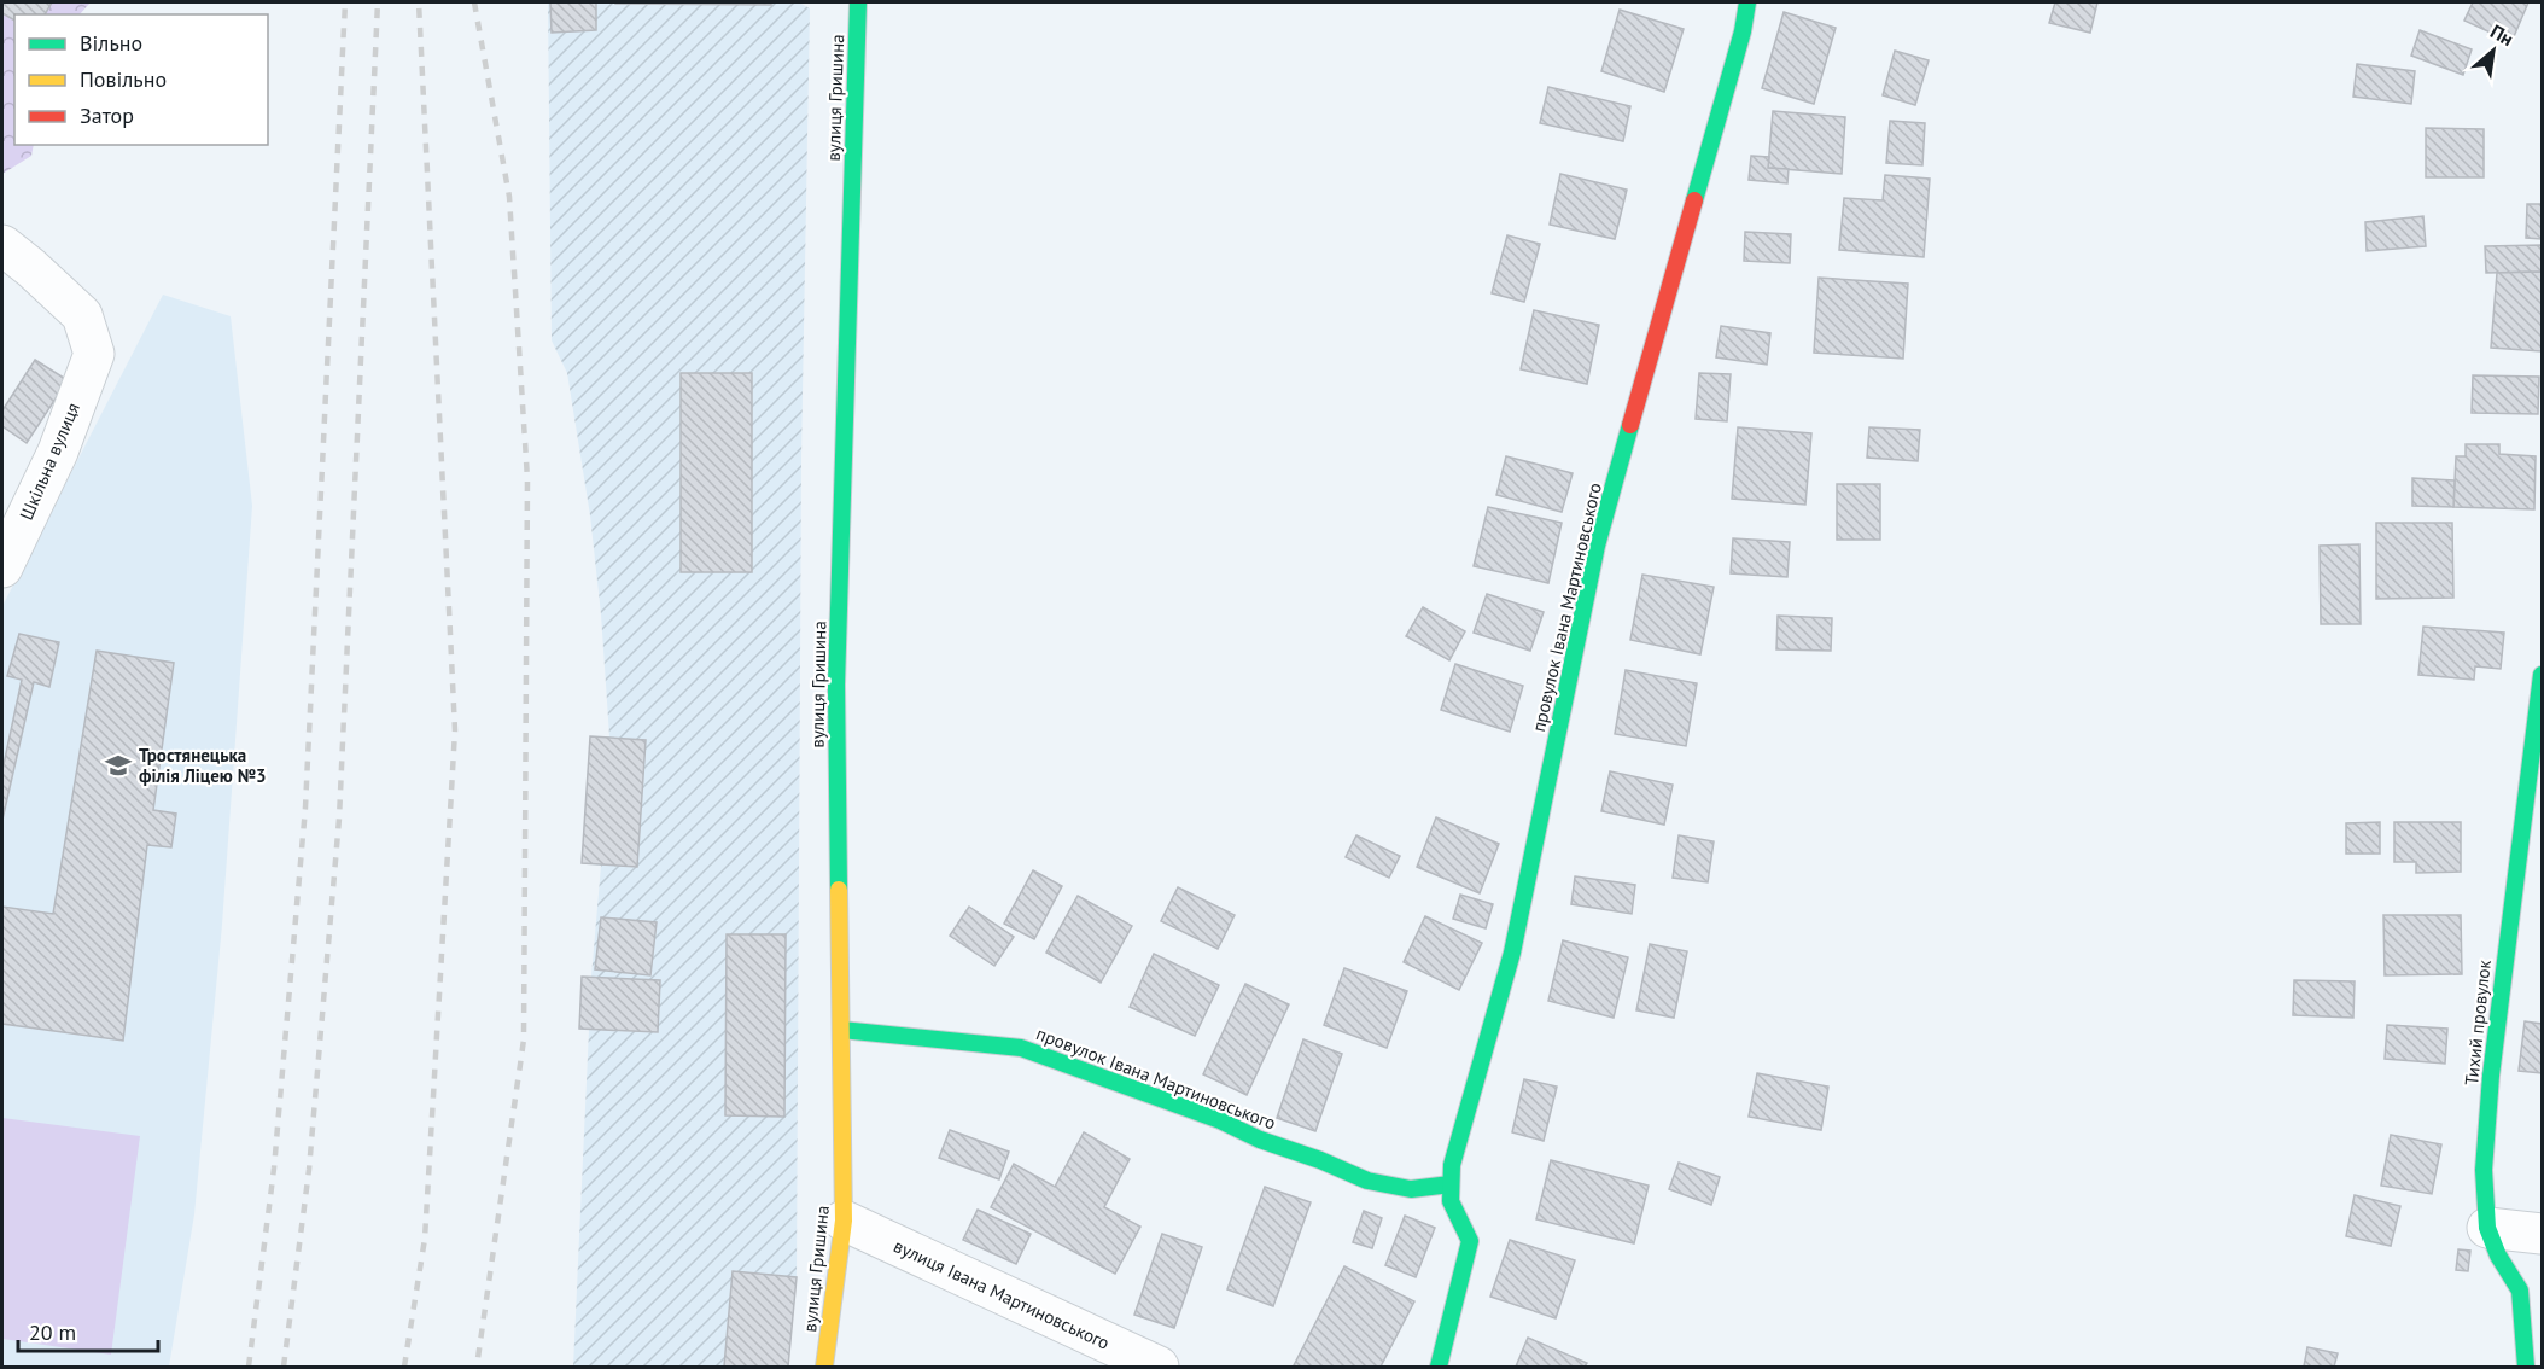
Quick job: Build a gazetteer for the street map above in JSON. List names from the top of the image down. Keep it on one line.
{"streets":{"street":["вулиця Гришина","Шкільна вулиця","провулок Івана Мартиновського","Тихий провулок","вулиця Івана Мартиновського"]},"crossings":[["вулиця Гришина","провулок Івана Мартиновського"],["вулиця Гришина","вулиця Івана Мартиновського"]],"places":{"school or university":["Тростянецька філія Ліцею №3"]},"legend":["Вільно","Повільно","Затор"],"scale_bar":"20 m","north":"top right"}
